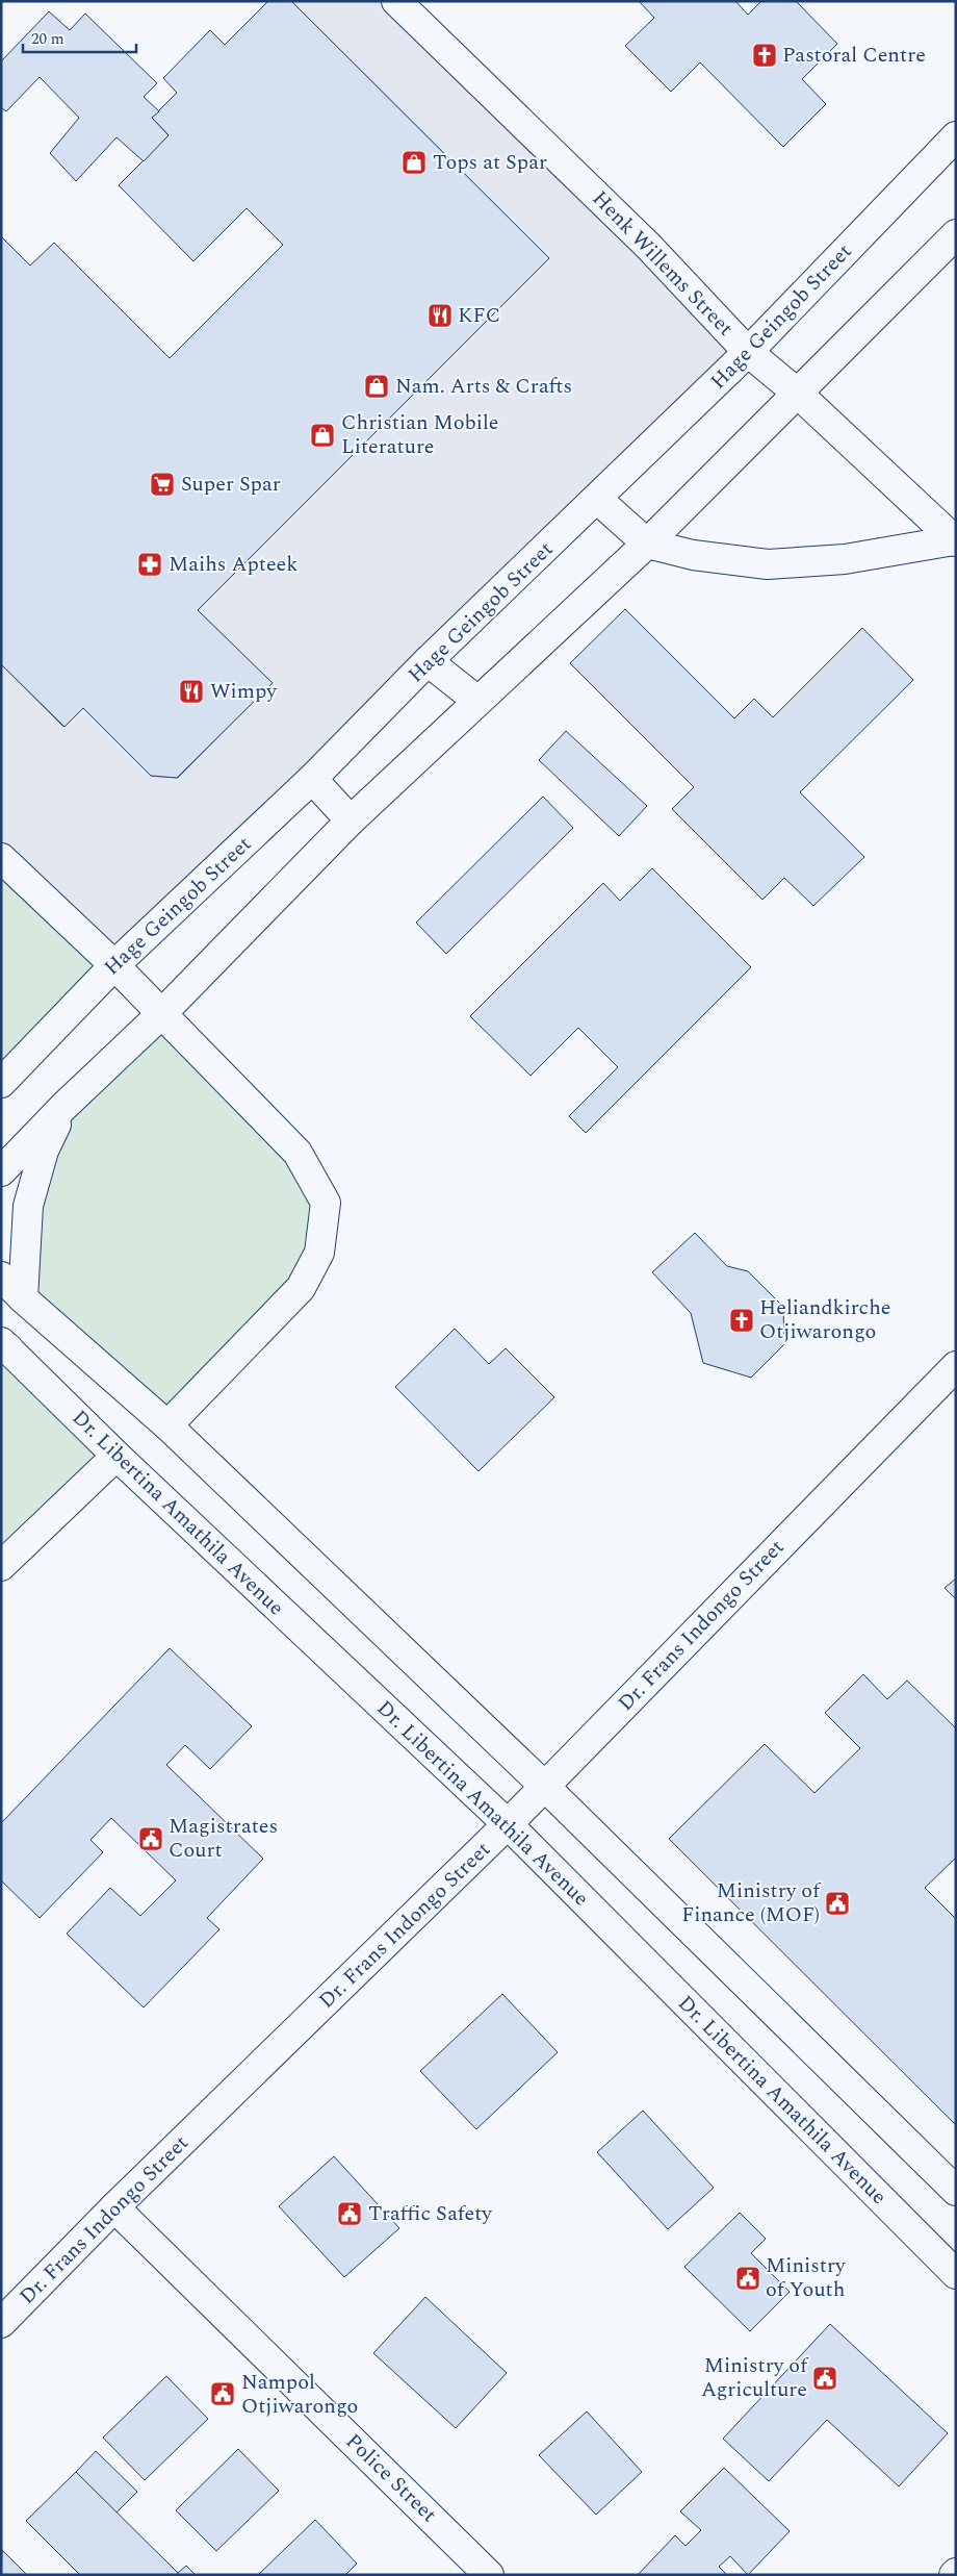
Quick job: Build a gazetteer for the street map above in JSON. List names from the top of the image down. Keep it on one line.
{"streets":{"main road":["Henk Willems Street","Hage Geingob Street","Dr. Libertina Amathila Avenue","Dr. Frans Indongo Street","Police Street"]},"crossings":[["Henk Willems Street","Hage Geingob Street"],["Dr. Libertina Amathila Avenue","Dr. Frans Indongo Street"],["Dr. Frans Indongo Street","Police Street"]],"places":{"church":["Pastoral Centre","Heliandkirche Otjiwarongo"],"shop":["Tops at Spar","Nam. Arts & Crafts","Christian Mobile Literature"],"restaurant":["KFC","Wimpy"],"supermarket":["Super Spar"],"pharmacy":["Maihs Apteek"],"public building":["Magistrates Court","Ministry of Finance (MOF)","Traffic Safety","Ministry of Youth","Ministry of Agriculture","Nampol Otjiwarongo"]},"scale_bar":"20 m"}
